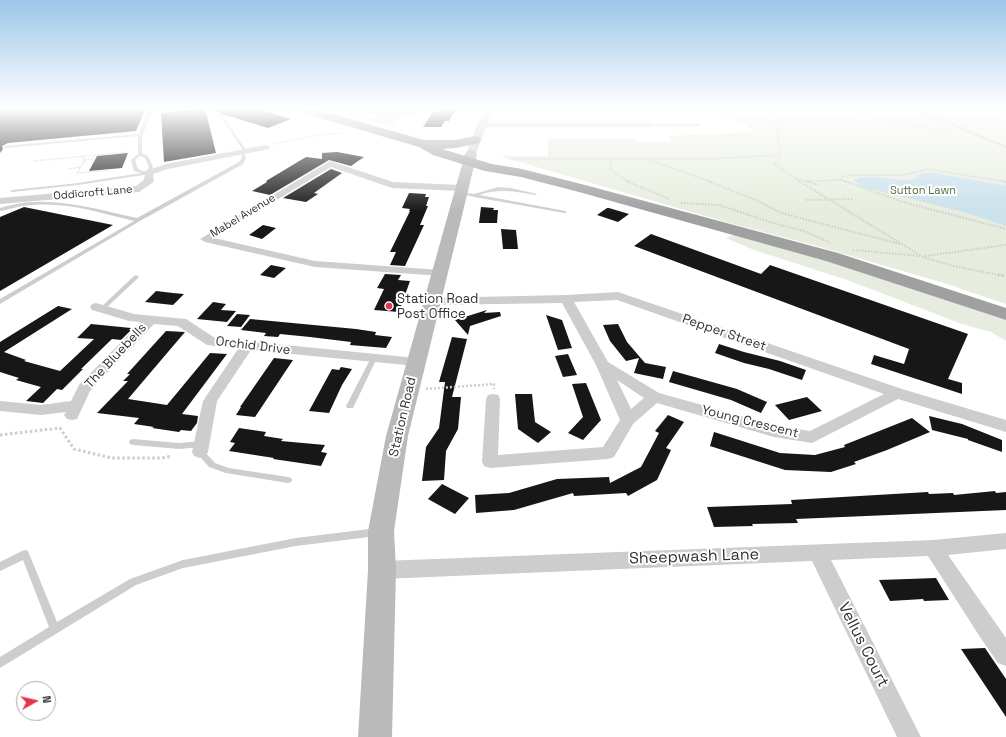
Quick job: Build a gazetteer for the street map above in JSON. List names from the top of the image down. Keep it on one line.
{"streets":{"main road":["Station Road"],"street":["Oddicroft Lane","Mabel Avenue","Pepper Street","Orchid Drive","The Bluebells","Young Crescent","Sheepwash Lane","Vellus Court"]},"crossings":[["Mabel Avenue","Station Road"],["Pepper Street","Station Road"],["Pepper Street","Young Crescent"],["Orchid Drive","The Bluebells"],["Orchid Drive","Station Road"],["Station Road","Sheepwash Lane"],["Sheepwash Lane","Vellus Court"]],"parks":["Sutton Lawn"],"places":["Station Road Post Office"],"north":"right"}
